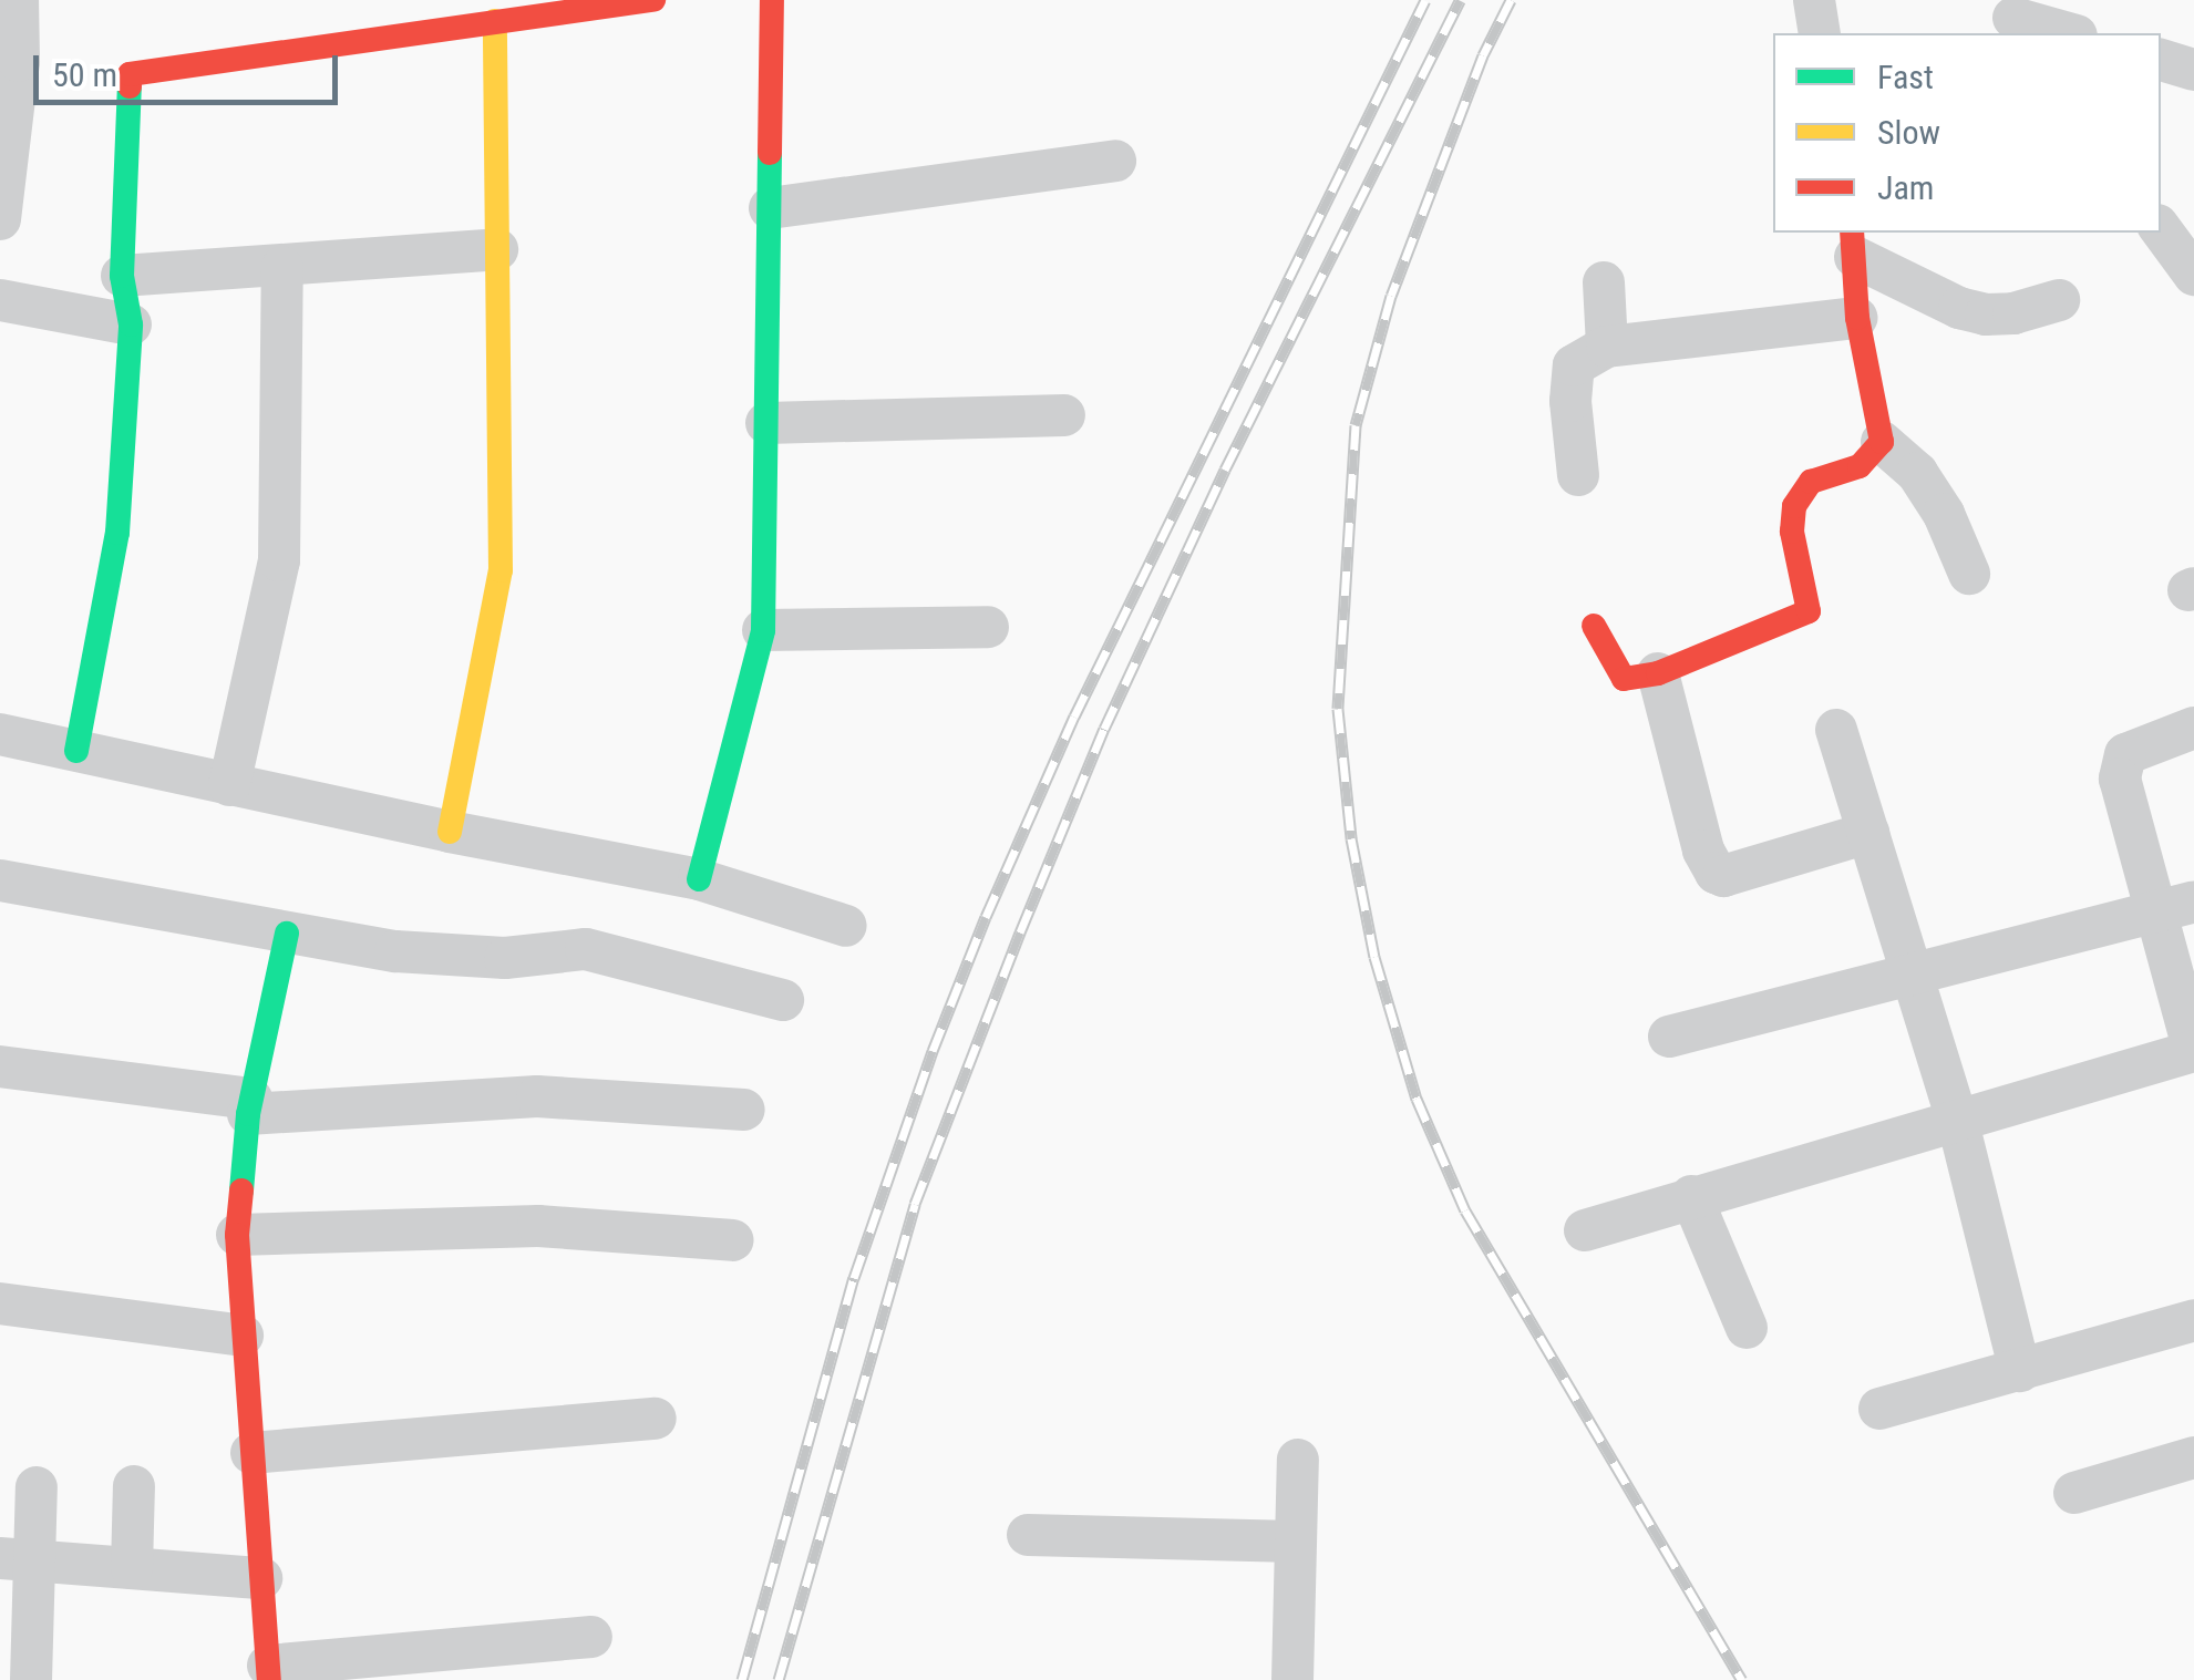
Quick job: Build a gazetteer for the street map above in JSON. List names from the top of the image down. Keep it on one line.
{"legend":["Fast","Slow","Jam"],"scale_bar":"50 m"}
